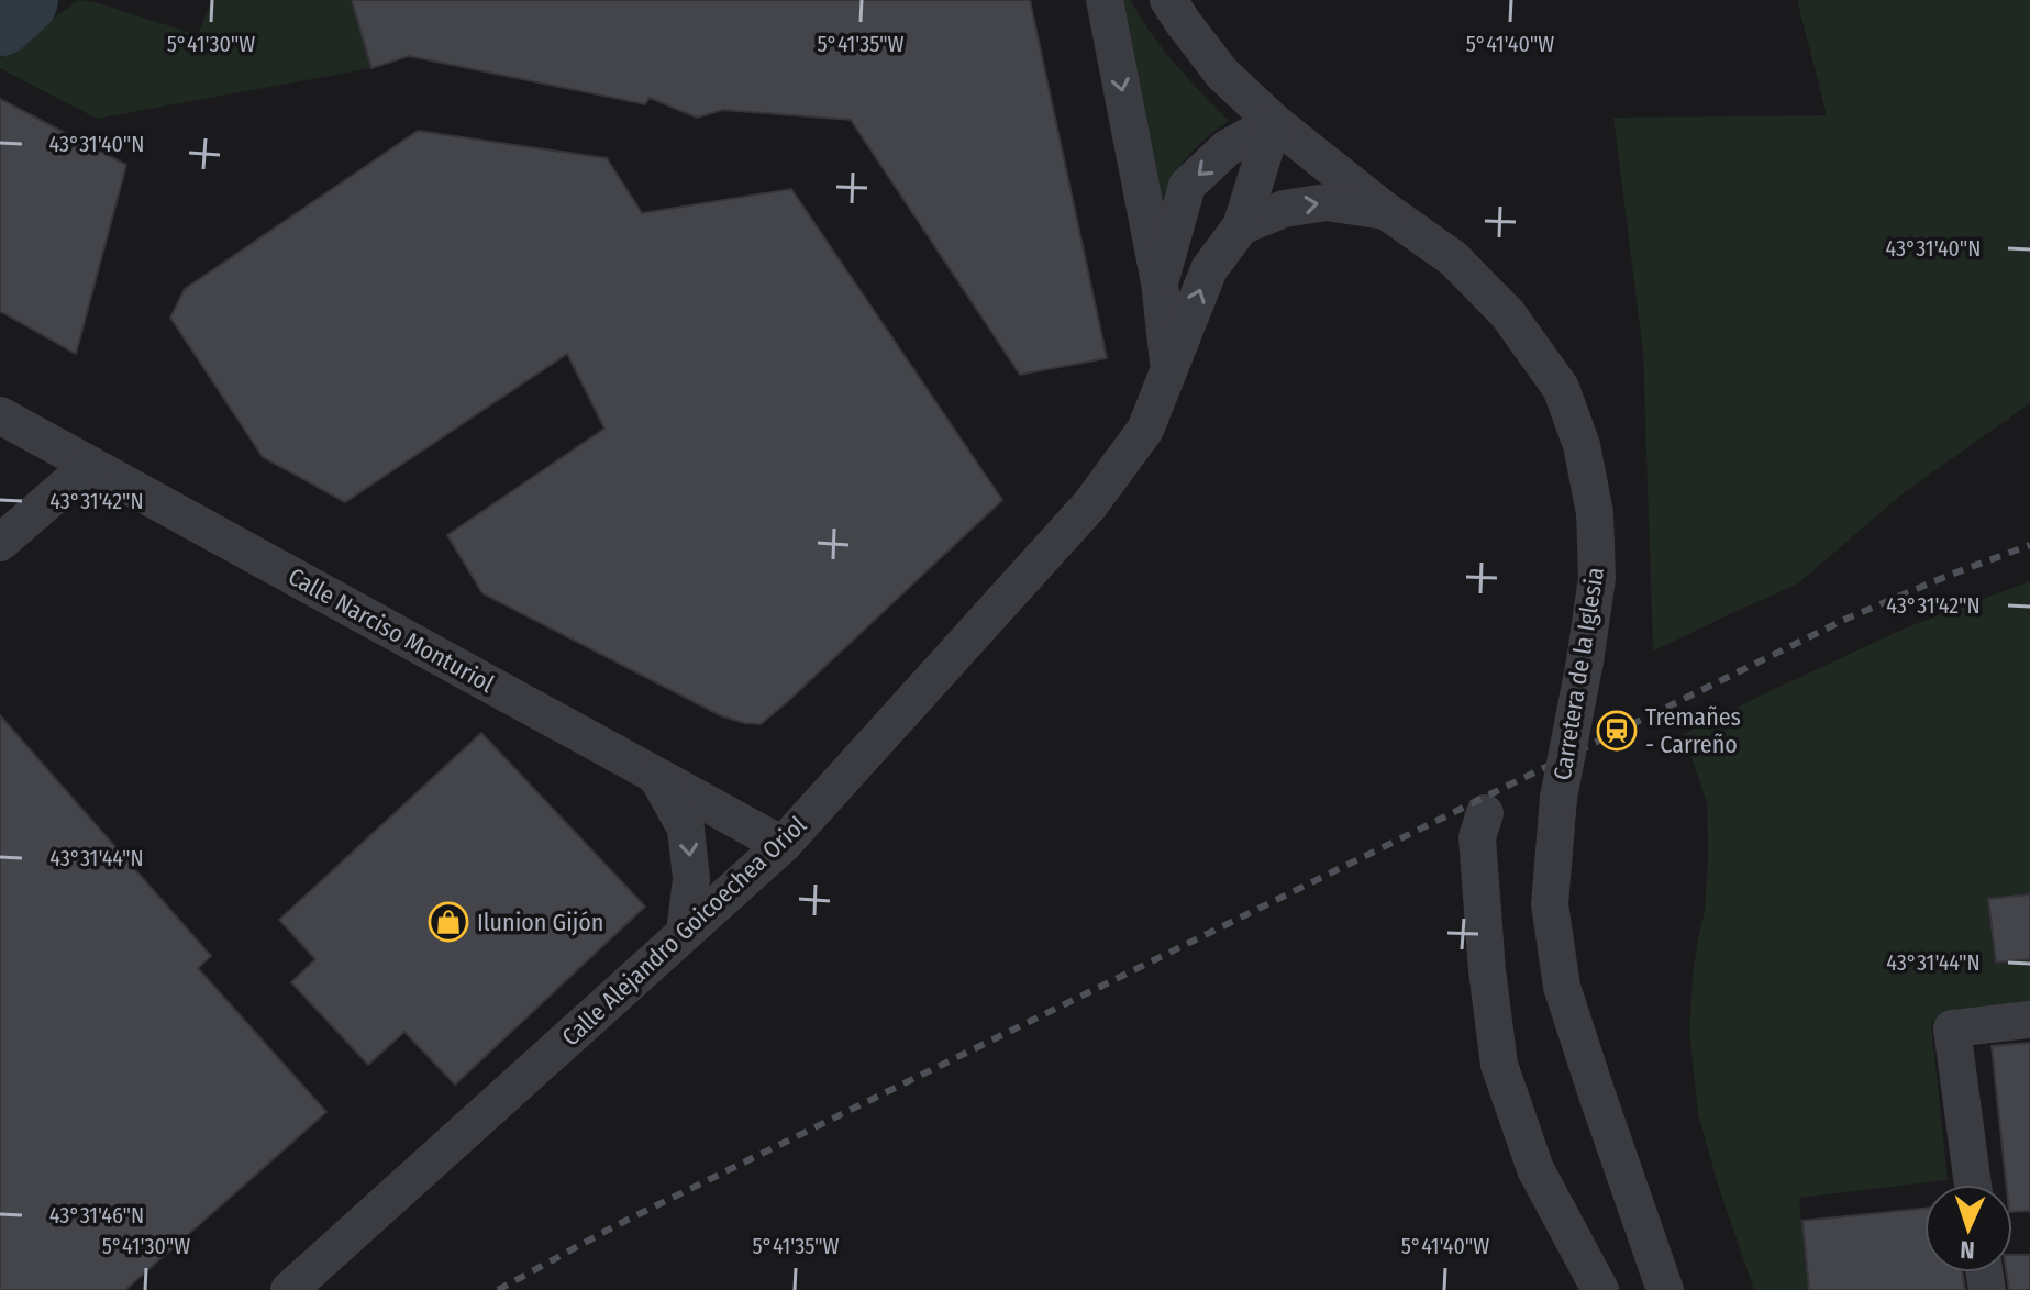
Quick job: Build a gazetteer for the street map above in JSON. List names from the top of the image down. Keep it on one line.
{"streets":{"street":["Calle Narciso Monturiol","Carretera de la Iglesia","Calle Alejandro Goicoechea Oriol"]},"crossings":[["Calle Narciso Monturiol","Calle Alejandro Goicoechea Oriol"],["Carretera de la Iglesia","Calle Alejandro Goicoechea Oriol"]],"places":{"station":["Tremañes - Carreño"],"shop":["Ilunion Gijón"]},"north":"bottom","coordinates":["5°41'30\"W","5°41'35\"W","5°41'40\"W","43°31'40\"N","43°31'42\"N","43°31'44\"N","43°31'46\"N"]}
